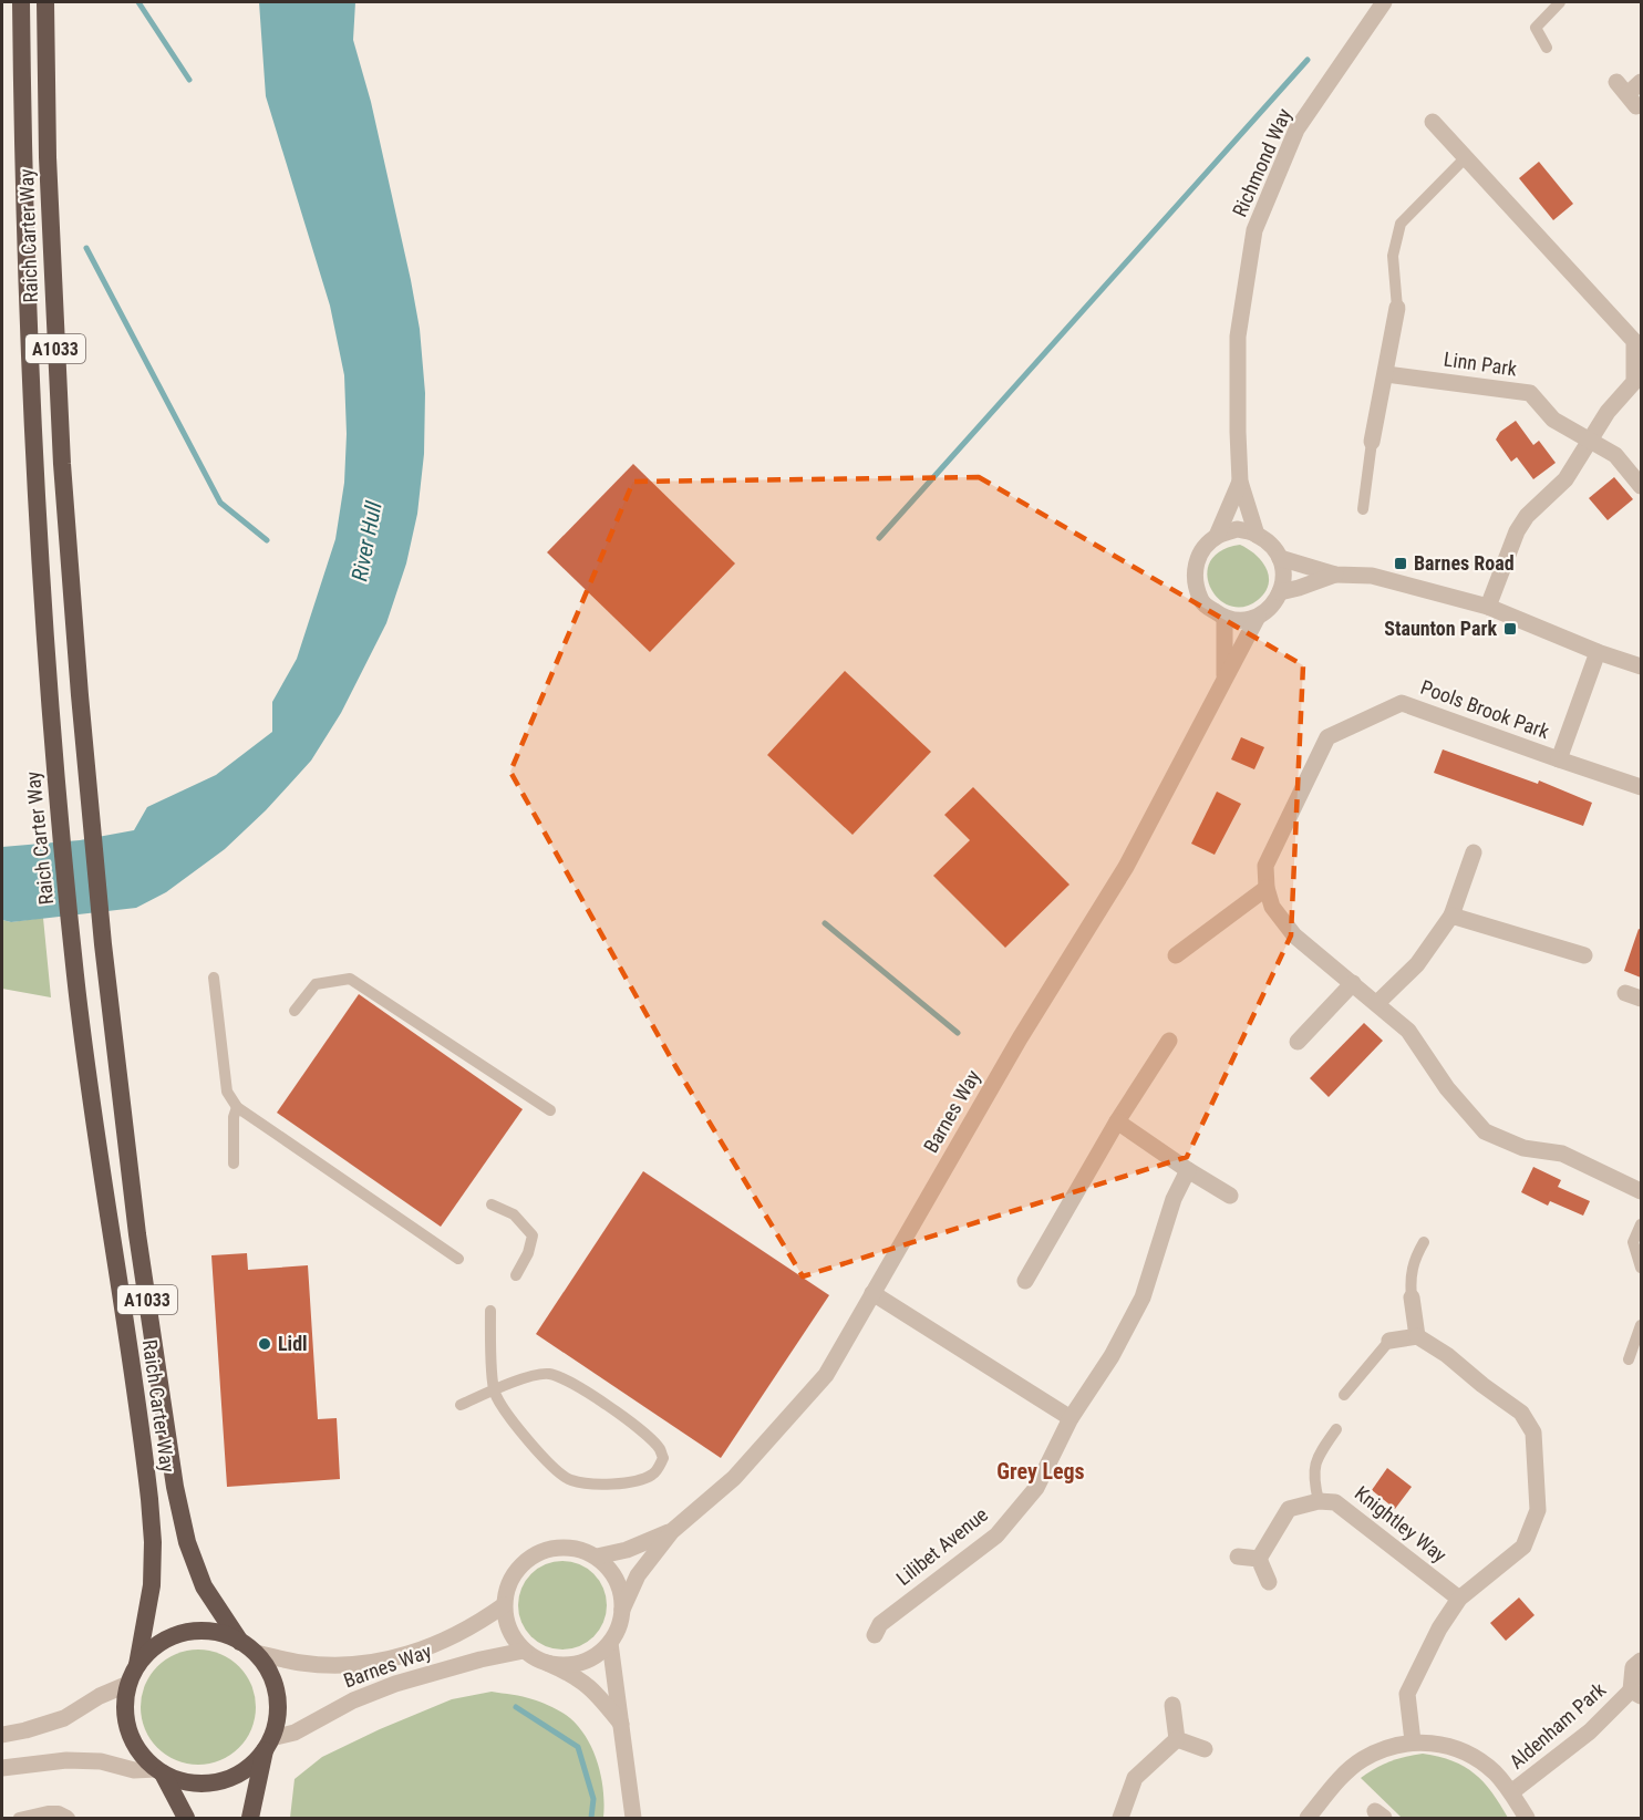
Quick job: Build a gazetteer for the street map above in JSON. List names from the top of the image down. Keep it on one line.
{"streets":{"highway":["Raich Carter Way","A1033"],"street":["Richmond Way","Linn Park","Pools Brook Park","Barnes Way","Knightley Way","Lilibet Avenue","Aldenham Park"]},"crossings":[["Richmond Way","Barnes Way"],["Raich Carter Way","A1033"],["Raich Carter Way","Barnes Way"],["A1033","Barnes Way"]],"districts":["Grey Legs"],"water":["River Hull"],"places":{"transit":["Barnes Road","Staunton Park"],"other":["Lidl"]}}
